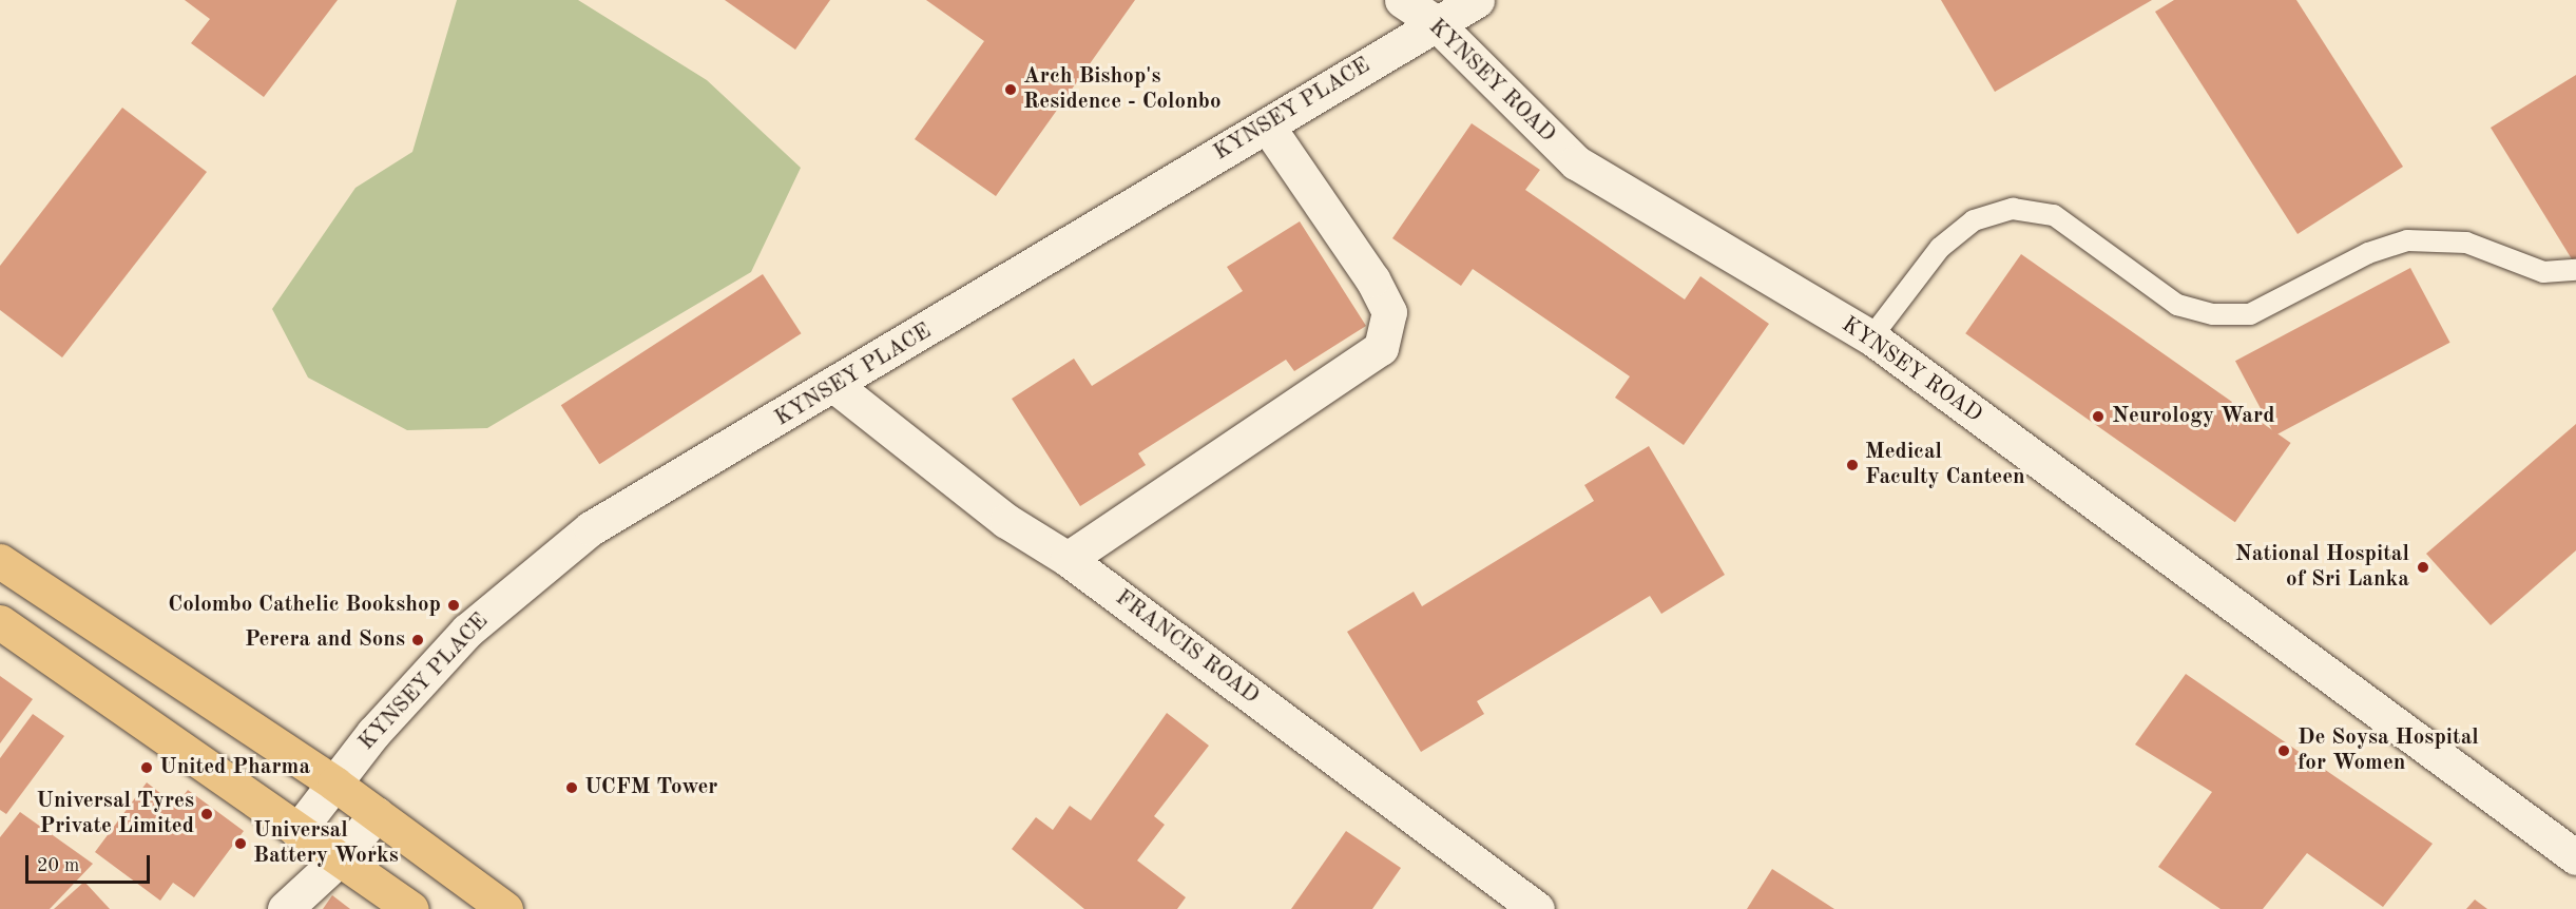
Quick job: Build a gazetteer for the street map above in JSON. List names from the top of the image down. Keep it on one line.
{"streets":{"street":["KYNSEY ROAD","KYNSEY PLACE","FRANCIS ROAD"]},"crossings":[["KYNSEY ROAD","KYNSEY PLACE"],["KYNSEY PLACE","FRANCIS ROAD"]],"places":["Arch Bishop's Residence - Colonbo","Neurology Ward","Medical Faculty Canteen","National Hospital of Sri Lanka","Colombo Cathelic Bookshop","Perera and Sons","De Soysa Hospital for Women","United Pharma","UCFM Tower","Universal Tyres Private Limited","Universal Battery Works"],"scale_bar":"20 m"}
